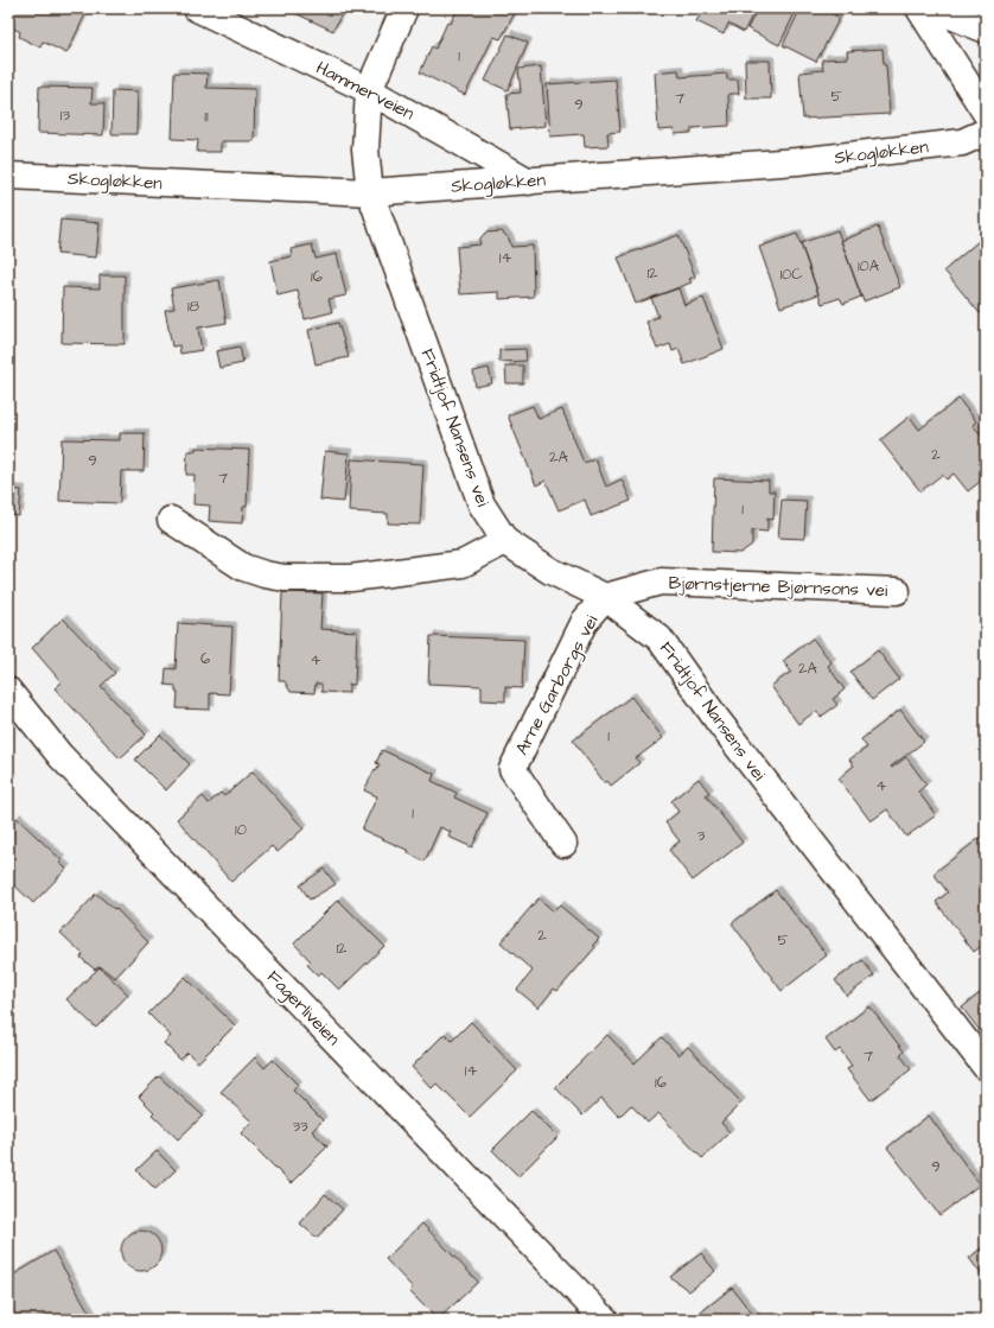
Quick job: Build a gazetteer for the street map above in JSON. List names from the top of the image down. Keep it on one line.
{"streets":{"street":["Hammerveien","Skogløkken","Fridtjof Nansens vei","Bjørnstjerne Bjørnsons vei","Arne Garborgs vei","Fagerliveien"]},"crossings":[["Hammerveien","Skogløkken"],["Hammerveien","Fridtjof Nansens vei"],["Skogløkken","Fridtjof Nansens vei"],["Fridtjof Nansens vei","Bjørnstjerne Bjørnsons vei"],["Fridtjof Nansens vei","Arne Garborgs vei"],["Bjørnstjerne Bjørnsons vei","Arne Garborgs vei"]],"house_numbers":["1","5","7","9","13","11","14","10A","12","10C","16","18","2","2A","9","7","1","6","4","2A","1","4","1","10","3","2","5","12","7","14","16","33","9"]}
